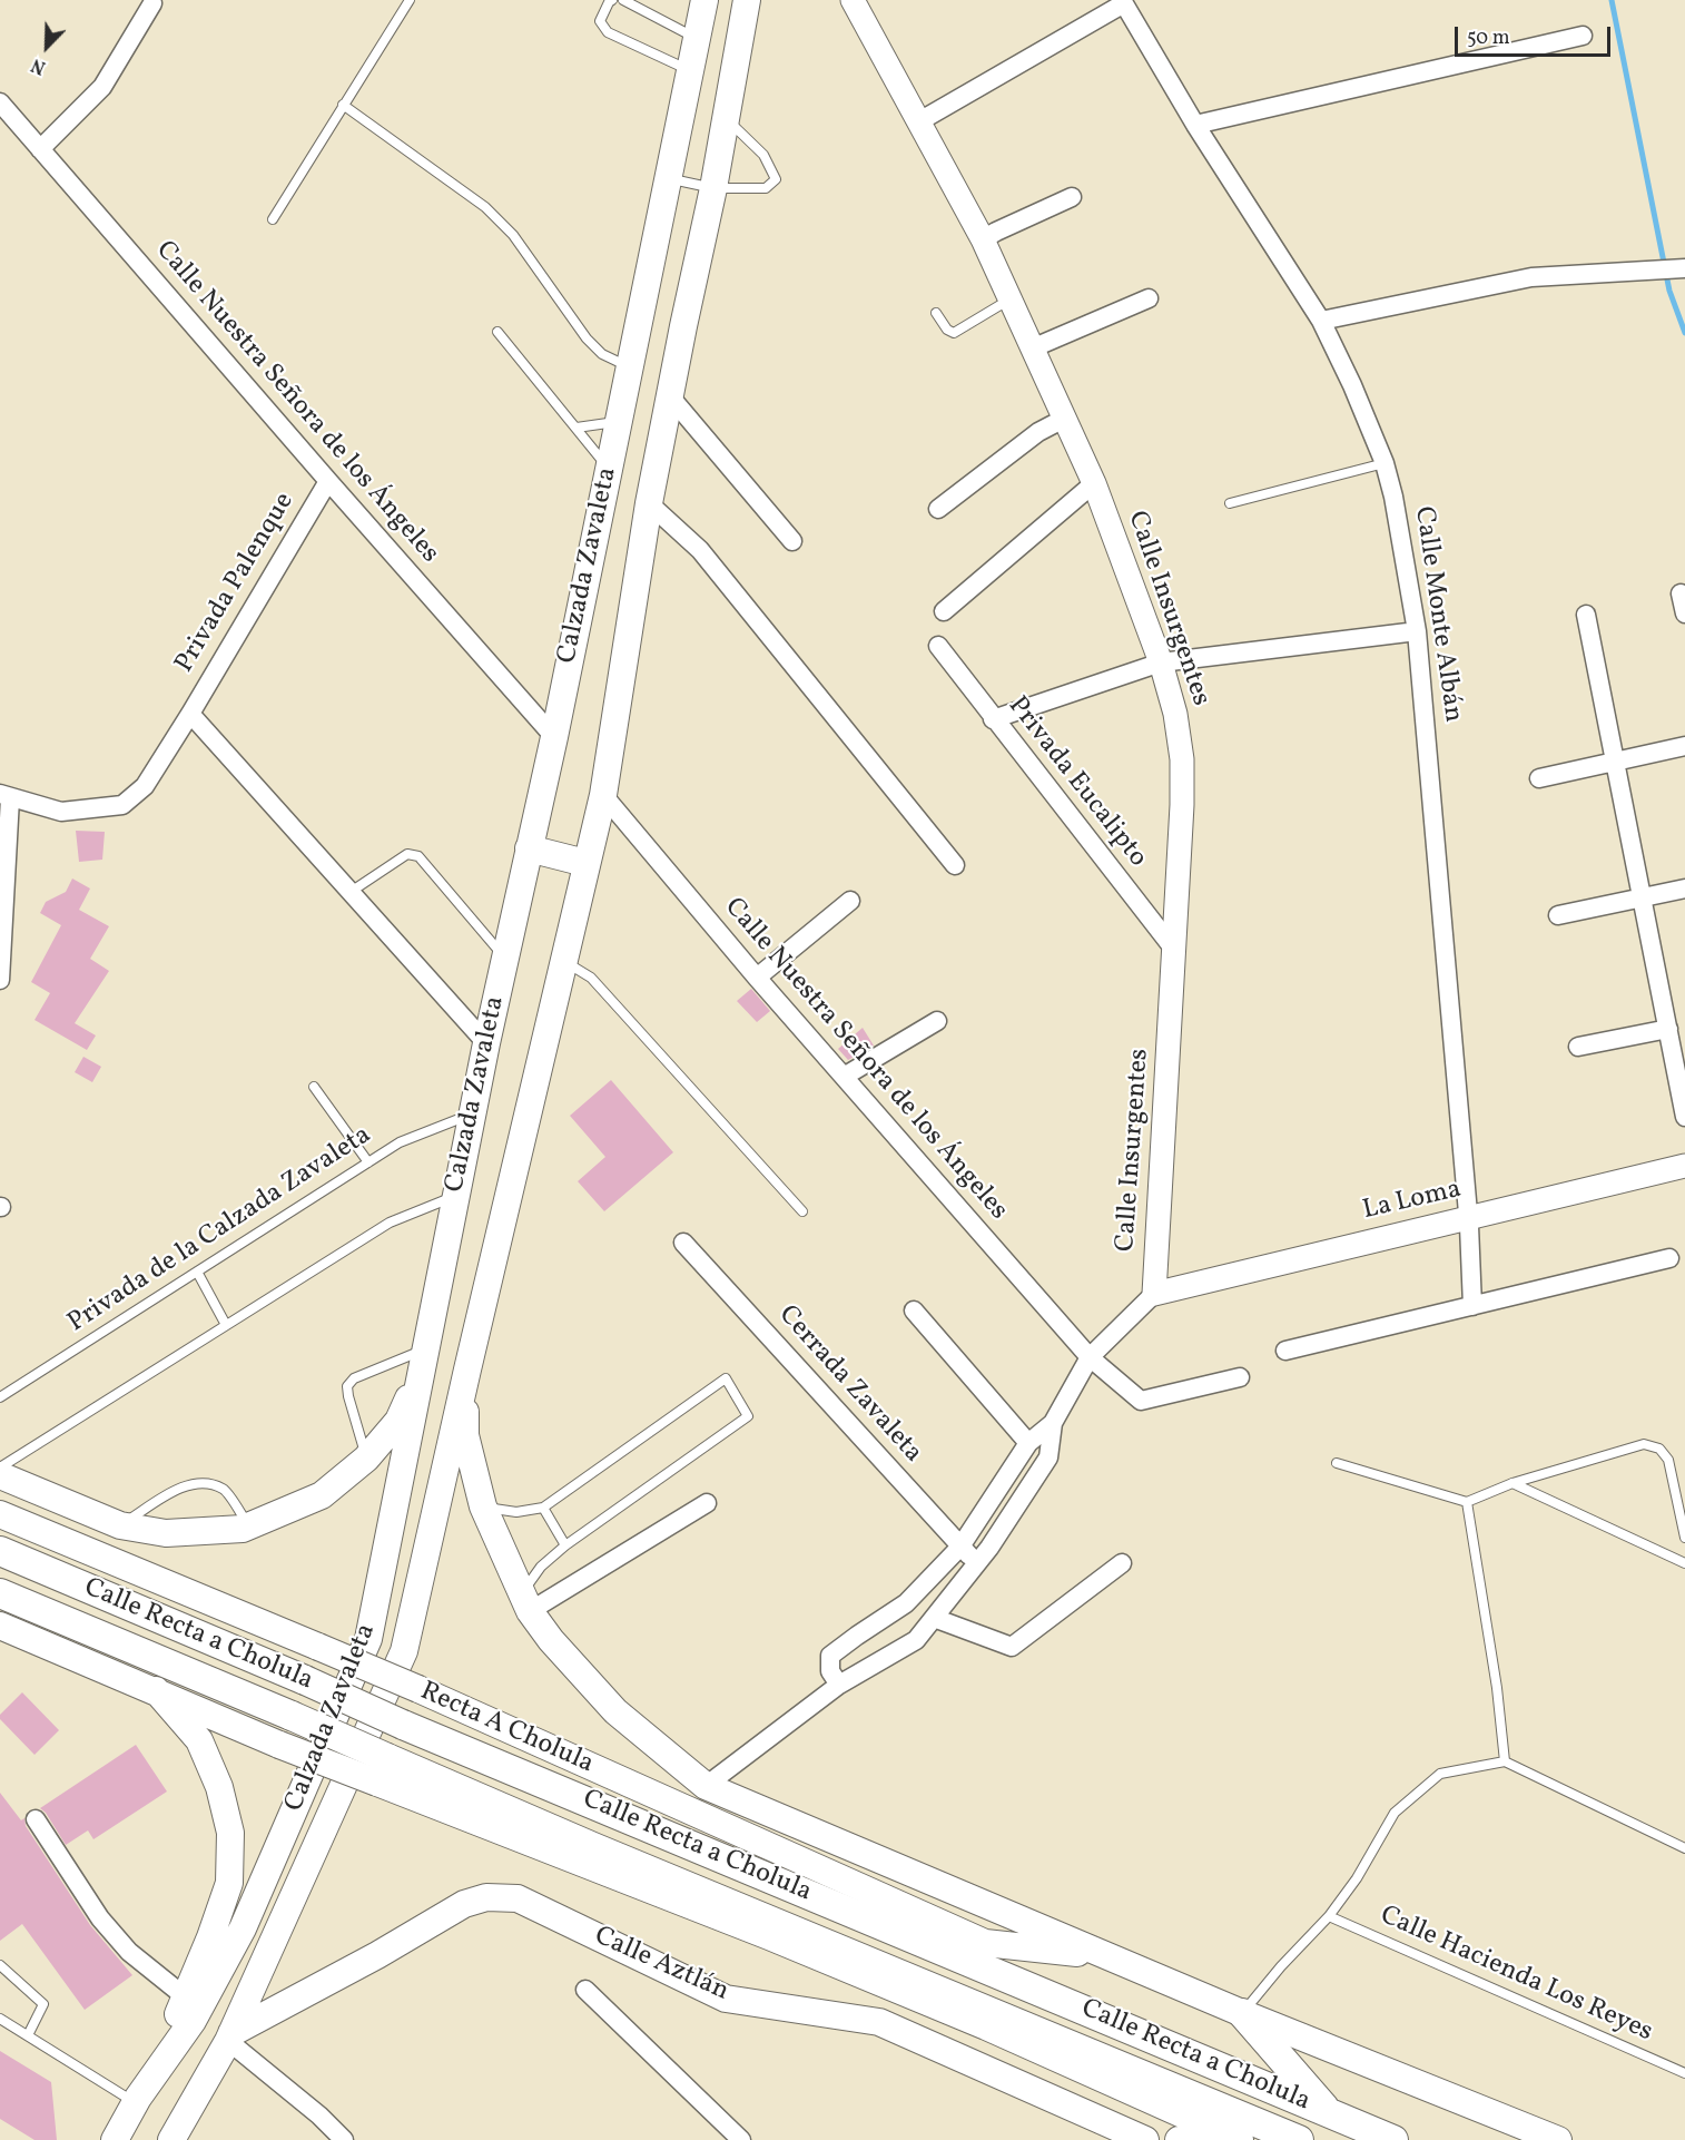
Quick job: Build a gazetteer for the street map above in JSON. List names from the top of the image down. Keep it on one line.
{"streets":{"main road":["Calzada Zavaleta","Calle Recta a Cholula","Recta A Cholula","Calle Aztlán"],"street":["Calle Nuestra Señora de los Ángeles","Privada Palenque","Calle Insurgentes","Calle Monte Albán","Privada Eucalipto","La Loma","Cerrada Zavaleta"],"lane":["Privada de la Calzada Zavaleta","Calle Hacienda Los Reyes"]},"crossings":[["Calle Nuestra Señora de los Ángeles","Calzada Zavaleta"],["Calle Nuestra Señora de los Ángeles","Privada Palenque"],["Calzada Zavaleta","Privada de la Calzada Zavaleta"],["Calzada Zavaleta","Calle Aztlán"],["Calle Insurgentes","Privada Eucalipto"],["Calle Insurgentes","La Loma"],["Calle Monte Albán","La Loma"]],"scale_bar":"50 m","north":"bottom left"}
